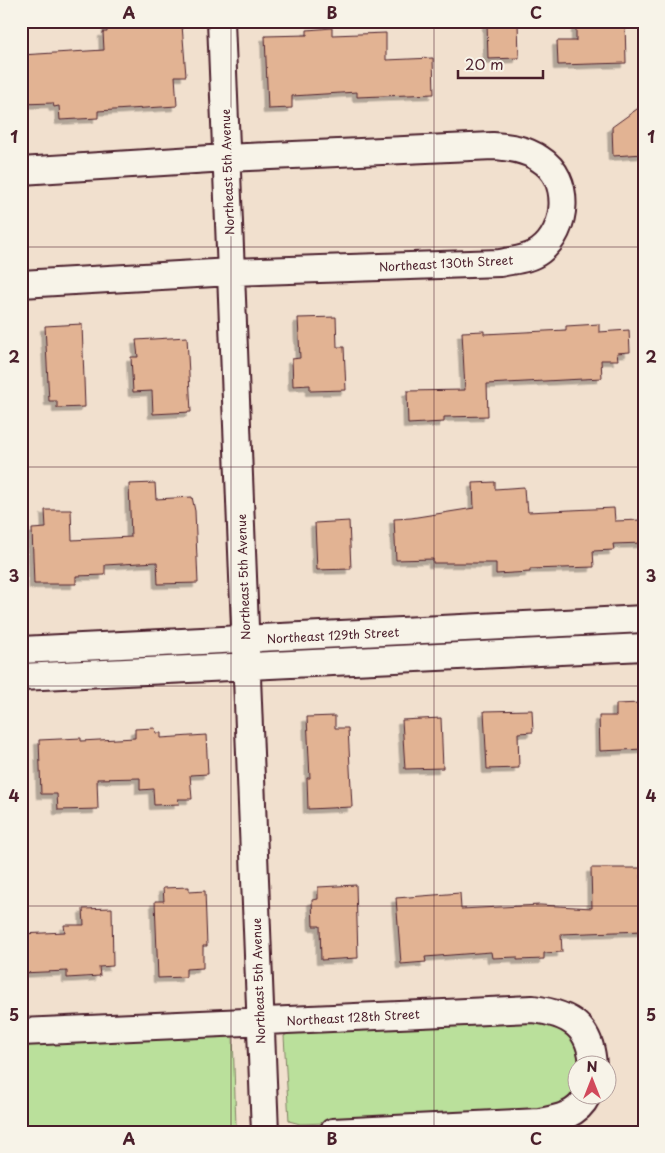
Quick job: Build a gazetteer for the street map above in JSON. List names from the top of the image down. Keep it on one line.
{"streets":{"street":["Northeast 5th Avenue","Northeast 130th Street","Northeast 129th Street","Northeast 128th Street"]},"crossings":[["Northeast 5th Avenue","Northeast 130th Street"],["Northeast 5th Avenue","Northeast 129th Street"],["Northeast 5th Avenue","Northeast 128th Street"]],"scale_bar":"20 m","north":"top","grid":{"columns":["A","B","C"],"rows":["1","2","3","4","5"]}}
